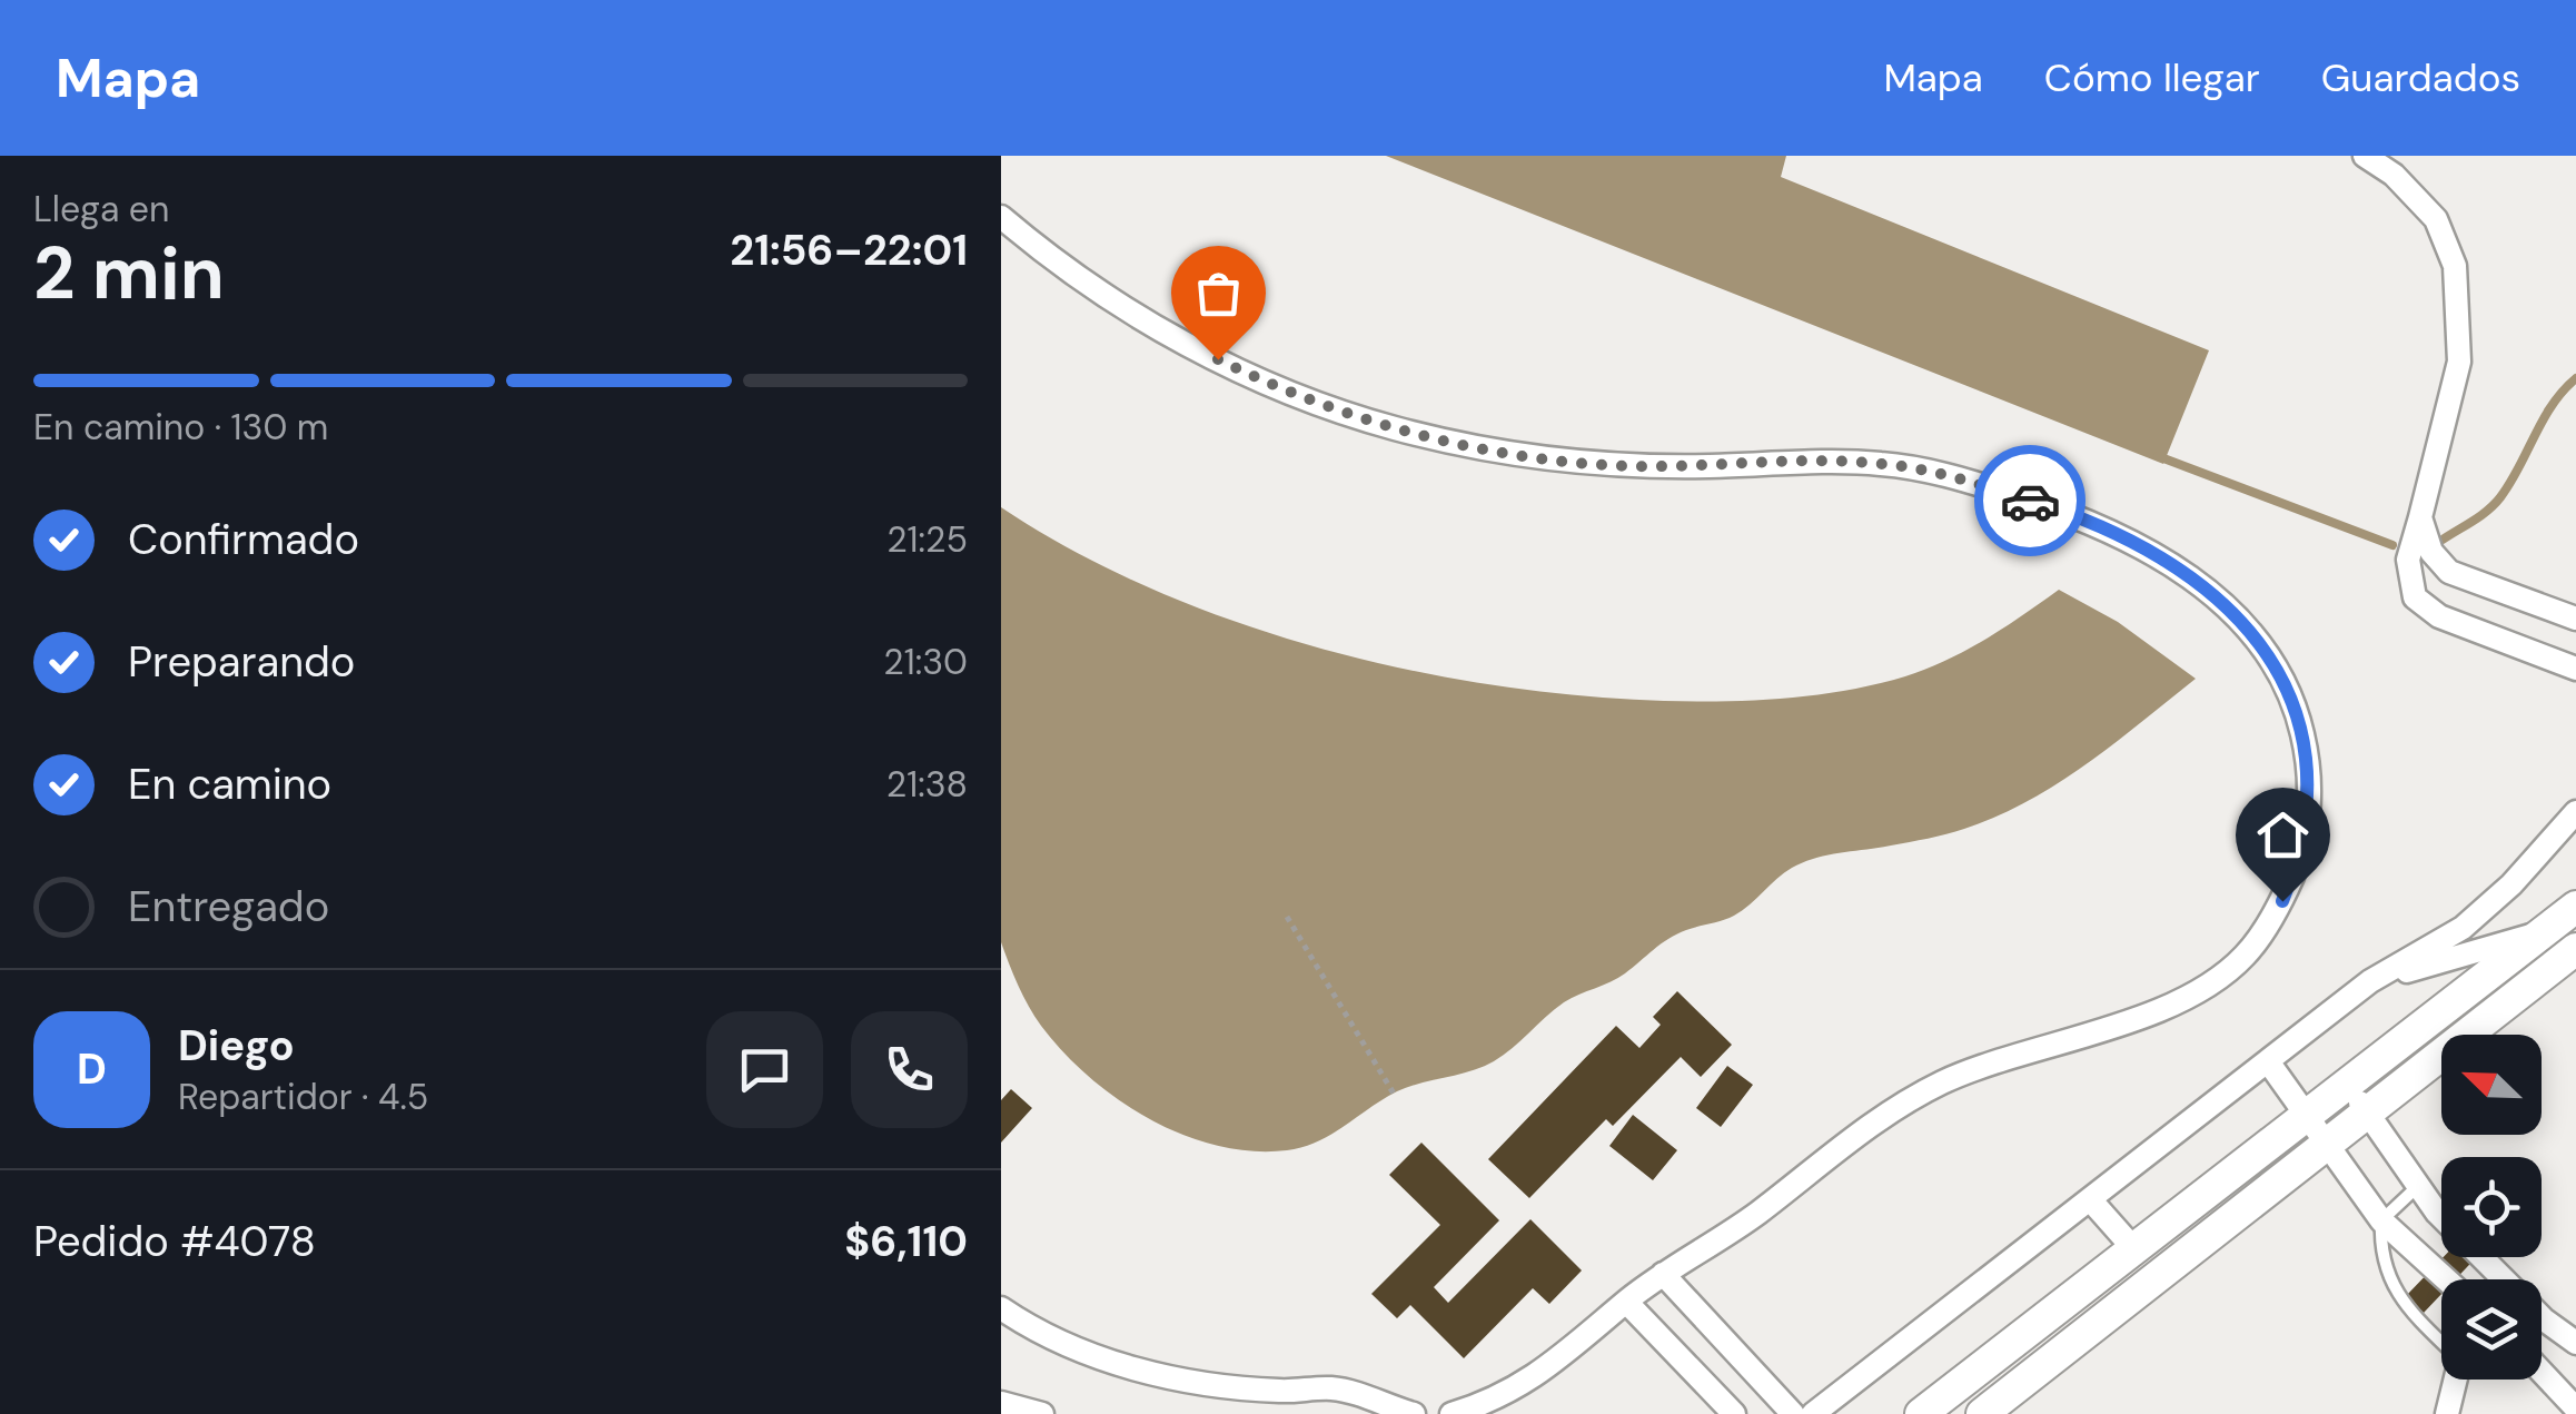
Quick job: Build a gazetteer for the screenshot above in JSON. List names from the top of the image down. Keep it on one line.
{"north":"top left","page":{"header":"Mapa","nav":["Mapa","Cómo llegar","Guardados"],"heading":["2 min","Llega en","21:56–22:01"],"panel":["Diego","Repartidor · 4.5","Pedido #4078","$6,110"],"bar":"En camino · 130 m","list":[["Confirmado","21:25"],["Preparando","21:30"],["En camino","21:38"],"Entregado"],"round":"D"}}
